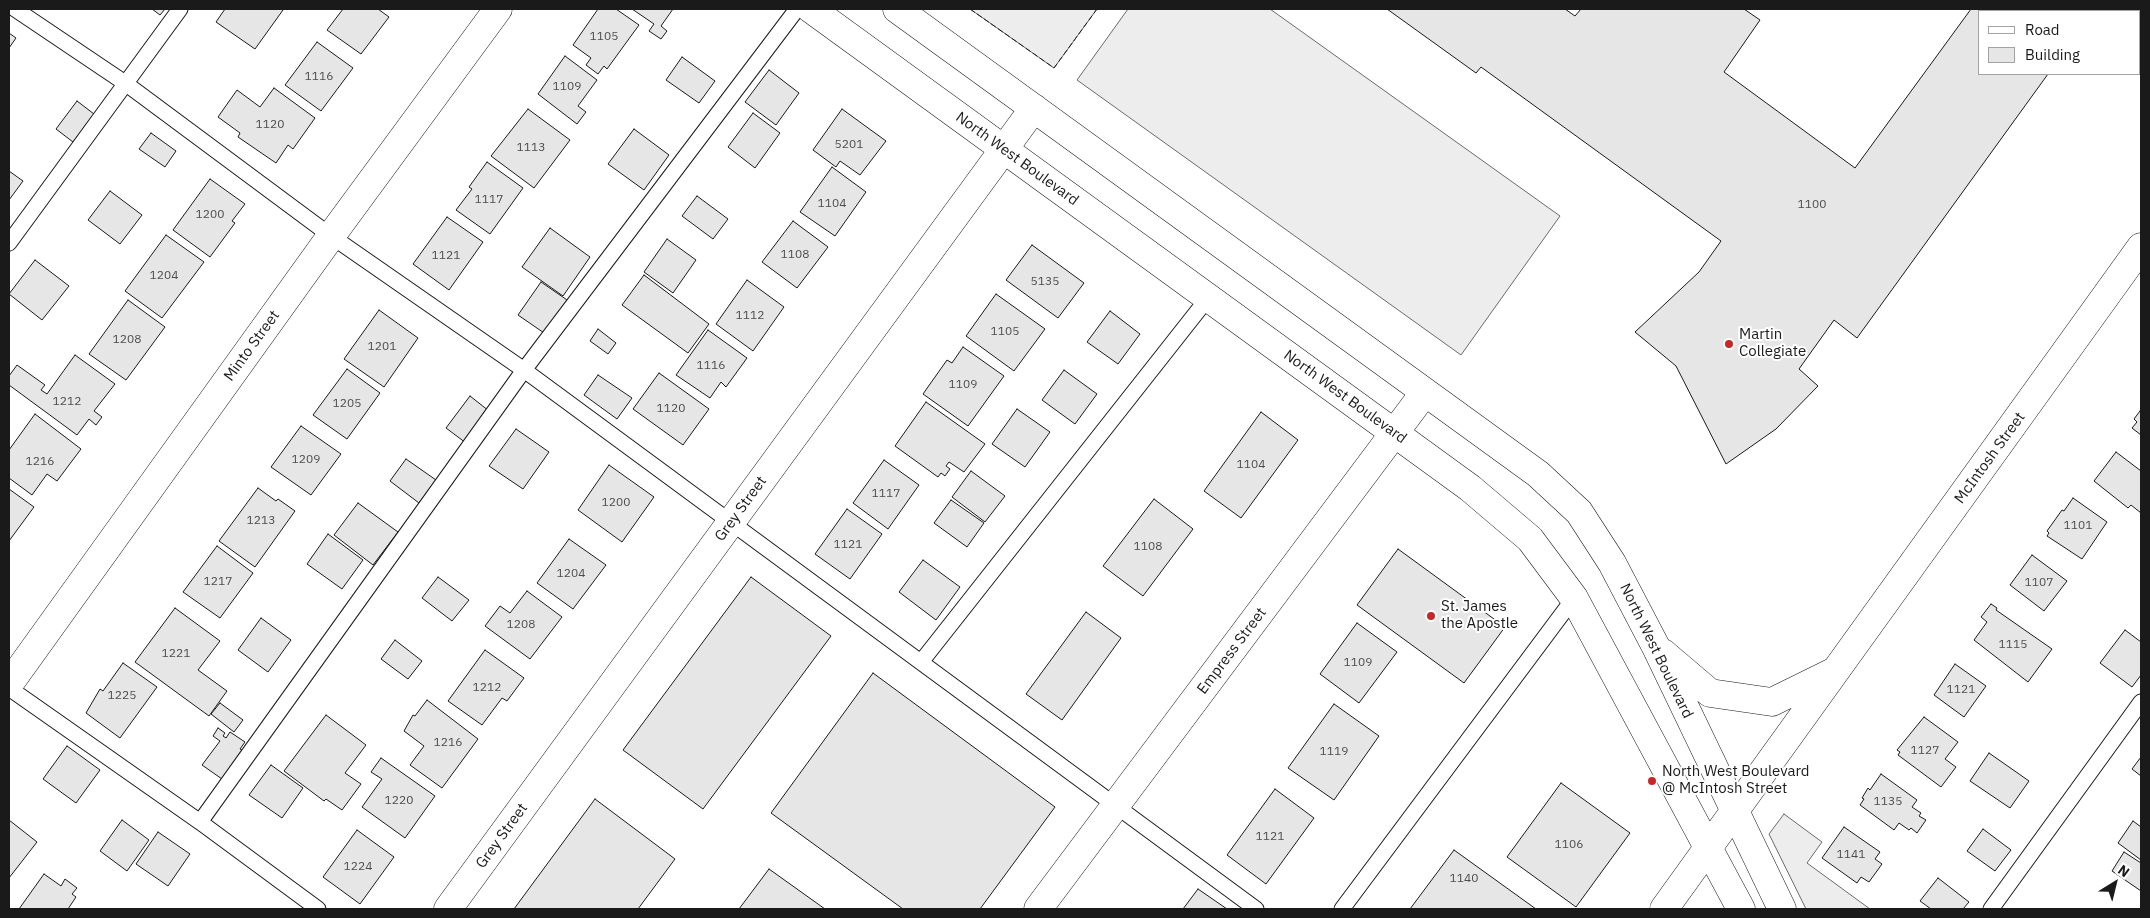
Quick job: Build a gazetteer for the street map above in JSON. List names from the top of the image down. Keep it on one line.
{"streets":{"street":["North West Boulevard","Minto Street","McIntosh Street","Grey Street","Empress Street"]},"crossings":[["North West Boulevard","McIntosh Street"],["North West Boulevard","Grey Street"],["North West Boulevard","Empress Street"]],"places":["Martin Collegiate","St. James the Apostle","North West Boulevard @ McIntosh Street"],"house_numbers":["1105","1116","1109","1120","5201","1113","1117","1104","1100","1200","1108","1121","1204","5135","1112","1105","1208","1201","1116","1109","1212","1205","1120","1209","1216","1104","1117","1200","1213","1101","1121","1108","1204","1217","1107","1208","1115","1221","1109","1212","1121","1225","1216","1127","1119","1220","1135","1121","1106","1141","1224","1140"],"legend":["Road","Building"],"north":"top right"}
